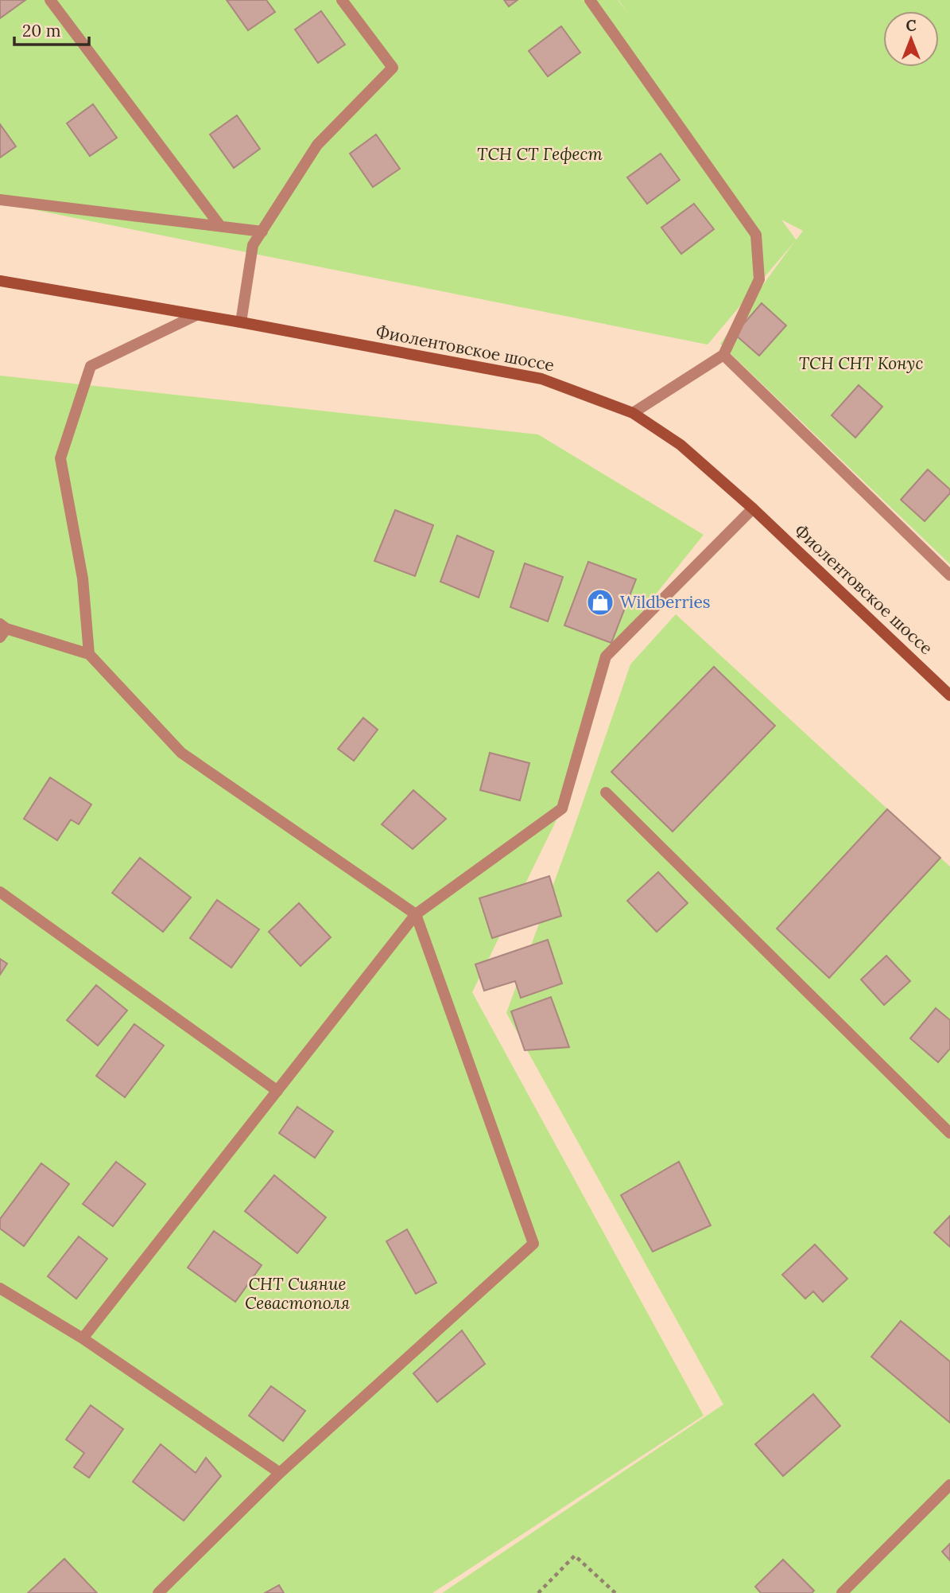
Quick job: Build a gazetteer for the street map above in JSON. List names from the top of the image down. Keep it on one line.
{"streets":{"main road":["Фиолентовское шоссе"]},"parks":["ТСН СТ Гефест","ТСН СНТ Конус","СНТ Сияние Севастополя"],"places":{"shop":["Wildberries"]},"scale_bar":"20 m","north":"top"}
